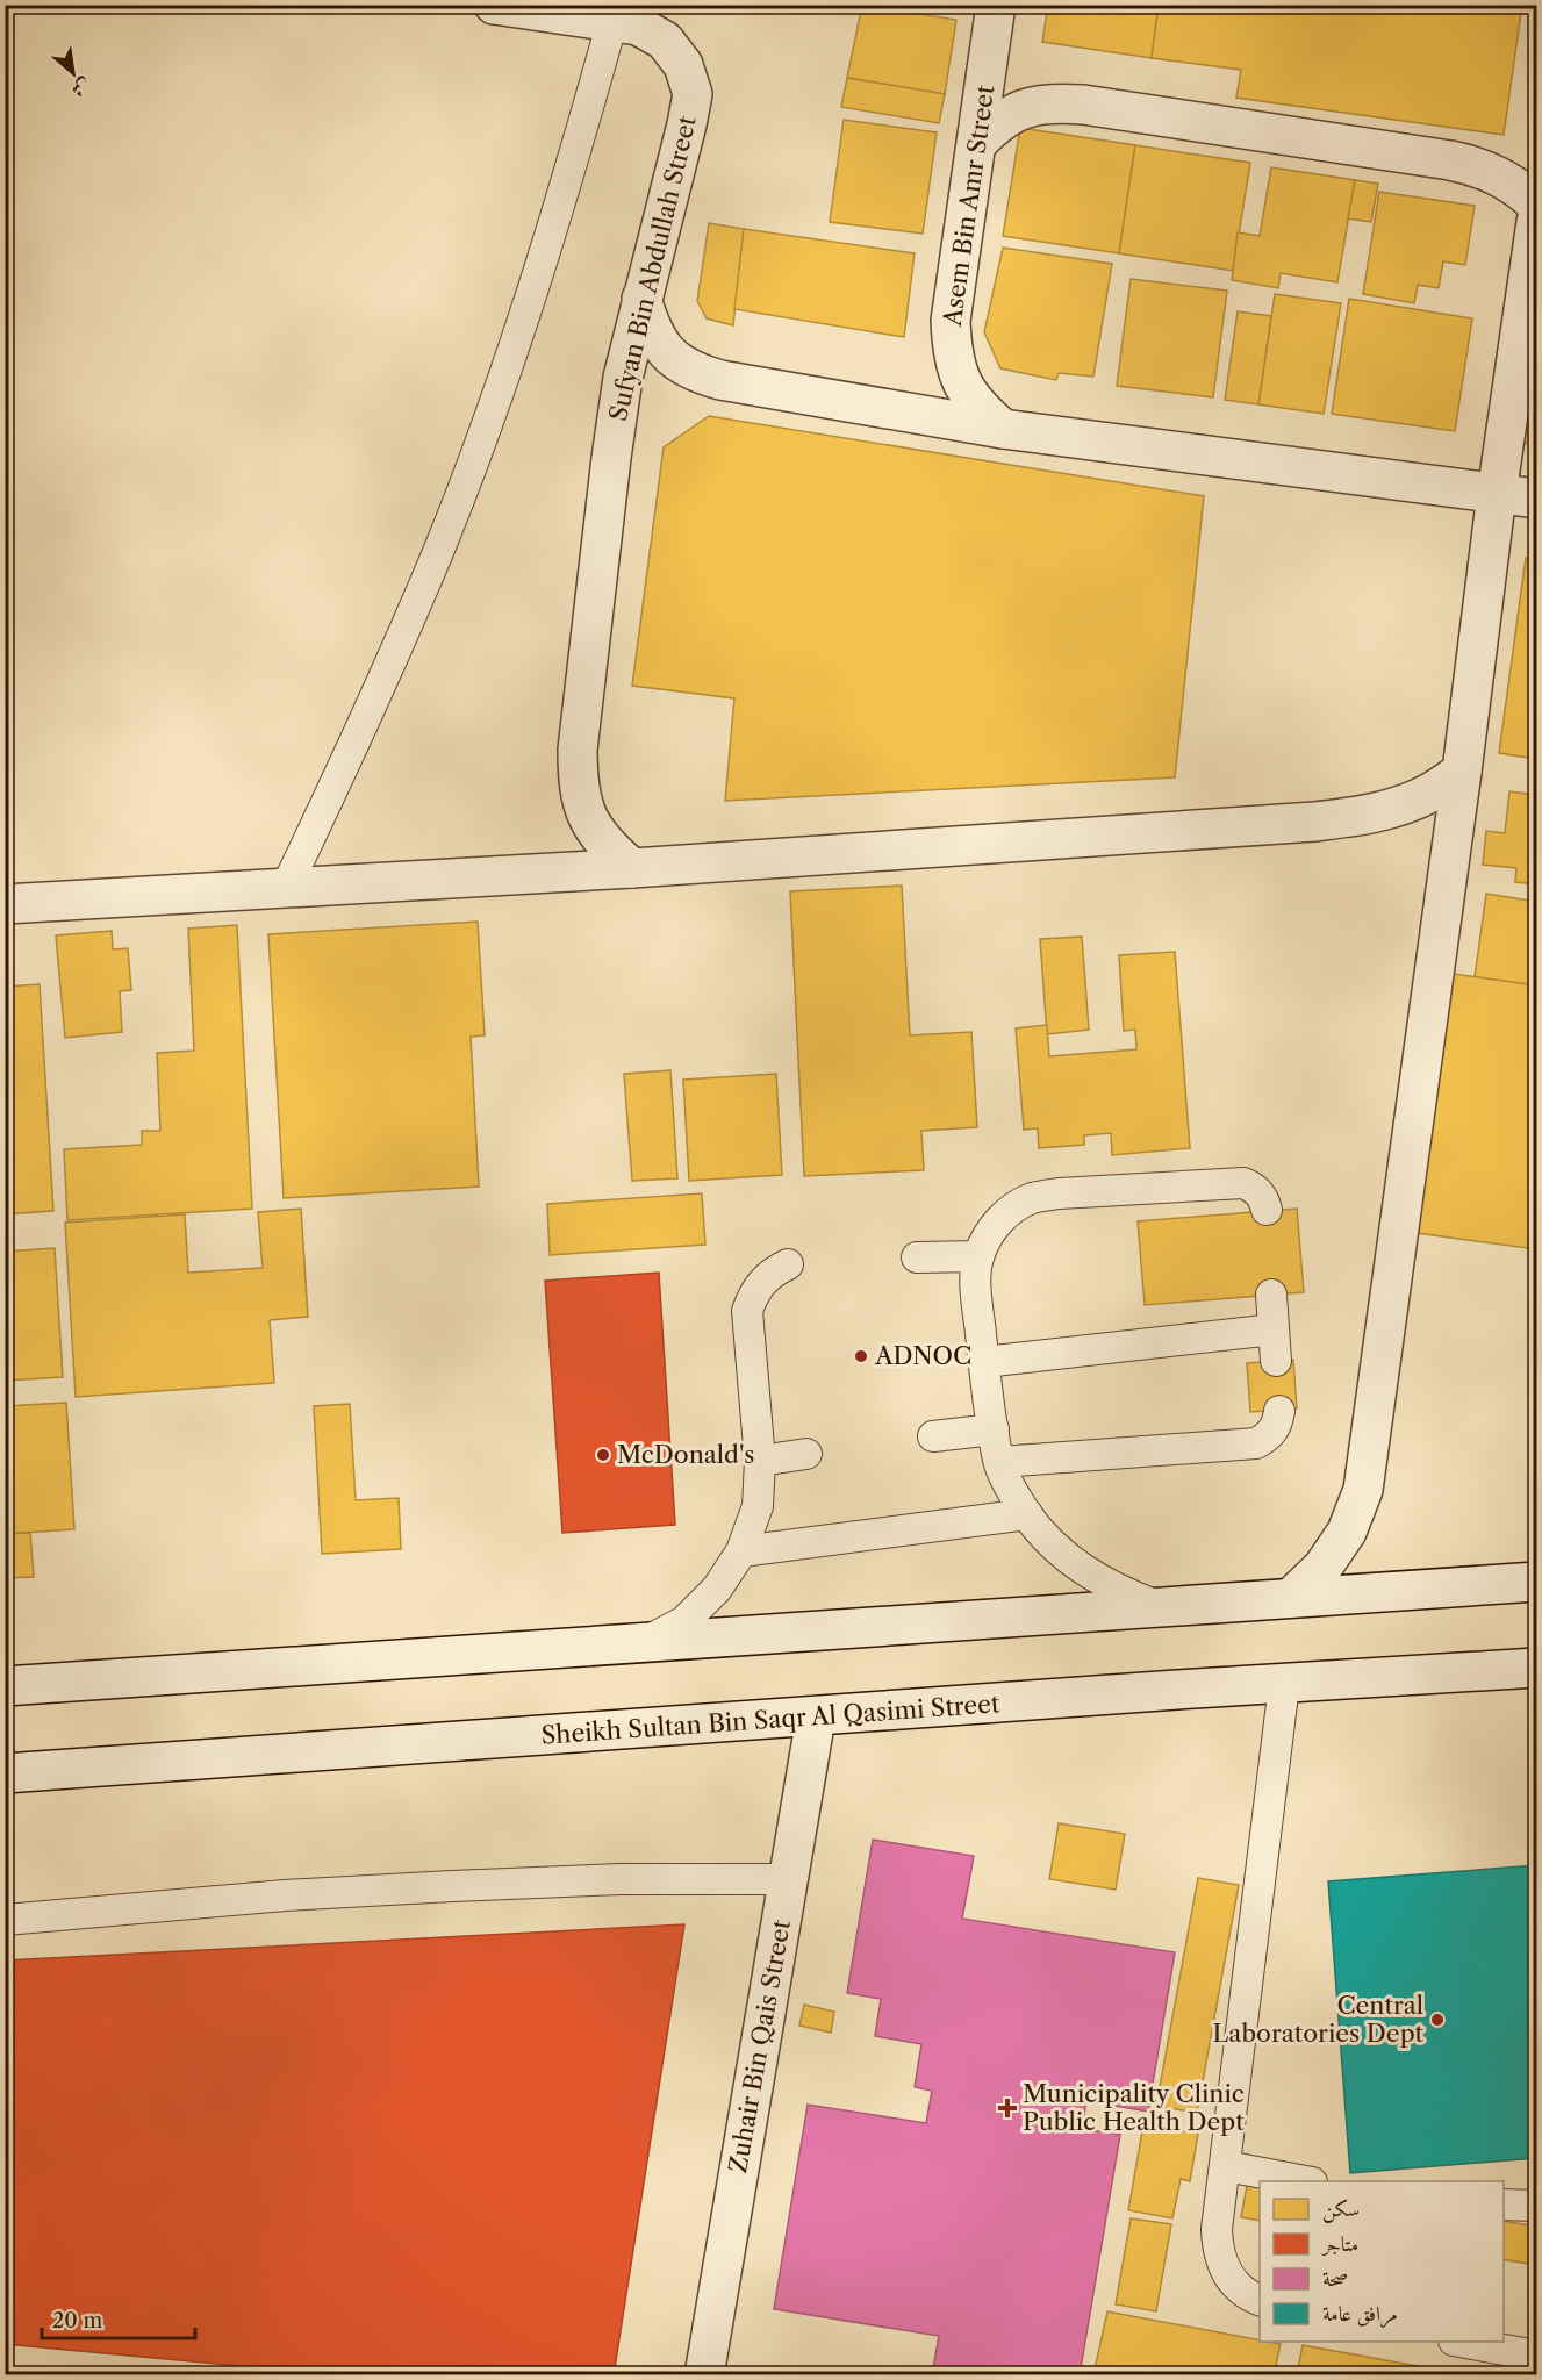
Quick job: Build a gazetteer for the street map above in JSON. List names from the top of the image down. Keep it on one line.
{"streets":{"street":["Asem Bin Amr Street","Sufyan Bin Abdullah Street","Sheikh Sultan Bin Saqr Al Qasimi Street","Zuhair Bin Qais Street"]},"crossings":[["Sheikh Sultan Bin Saqr Al Qasimi Street","Zuhair Bin Qais Street"]],"places":{"other":["ADNOC","McDonald's","Central Laboratories Dept"],"health":["Municipality Clinic Public Health Dept"]},"legend":["سكن","متاجر","صحة","مرافق عامة"],"scale_bar":"20 m","north":"bottom right"}
